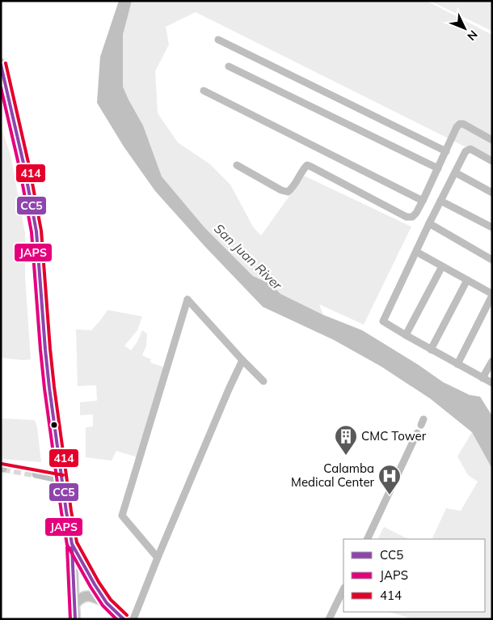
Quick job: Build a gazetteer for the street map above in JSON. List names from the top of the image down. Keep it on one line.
{"water":["San Juan River"],"places":{"building":["CMC Tower"],"hospital":["Calamba Medical Center"]},"lines":["transit line 414","transit line CC5","transit line JAPS"],"legend":["CC5","JAPS","414"],"north":"bottom right"}
